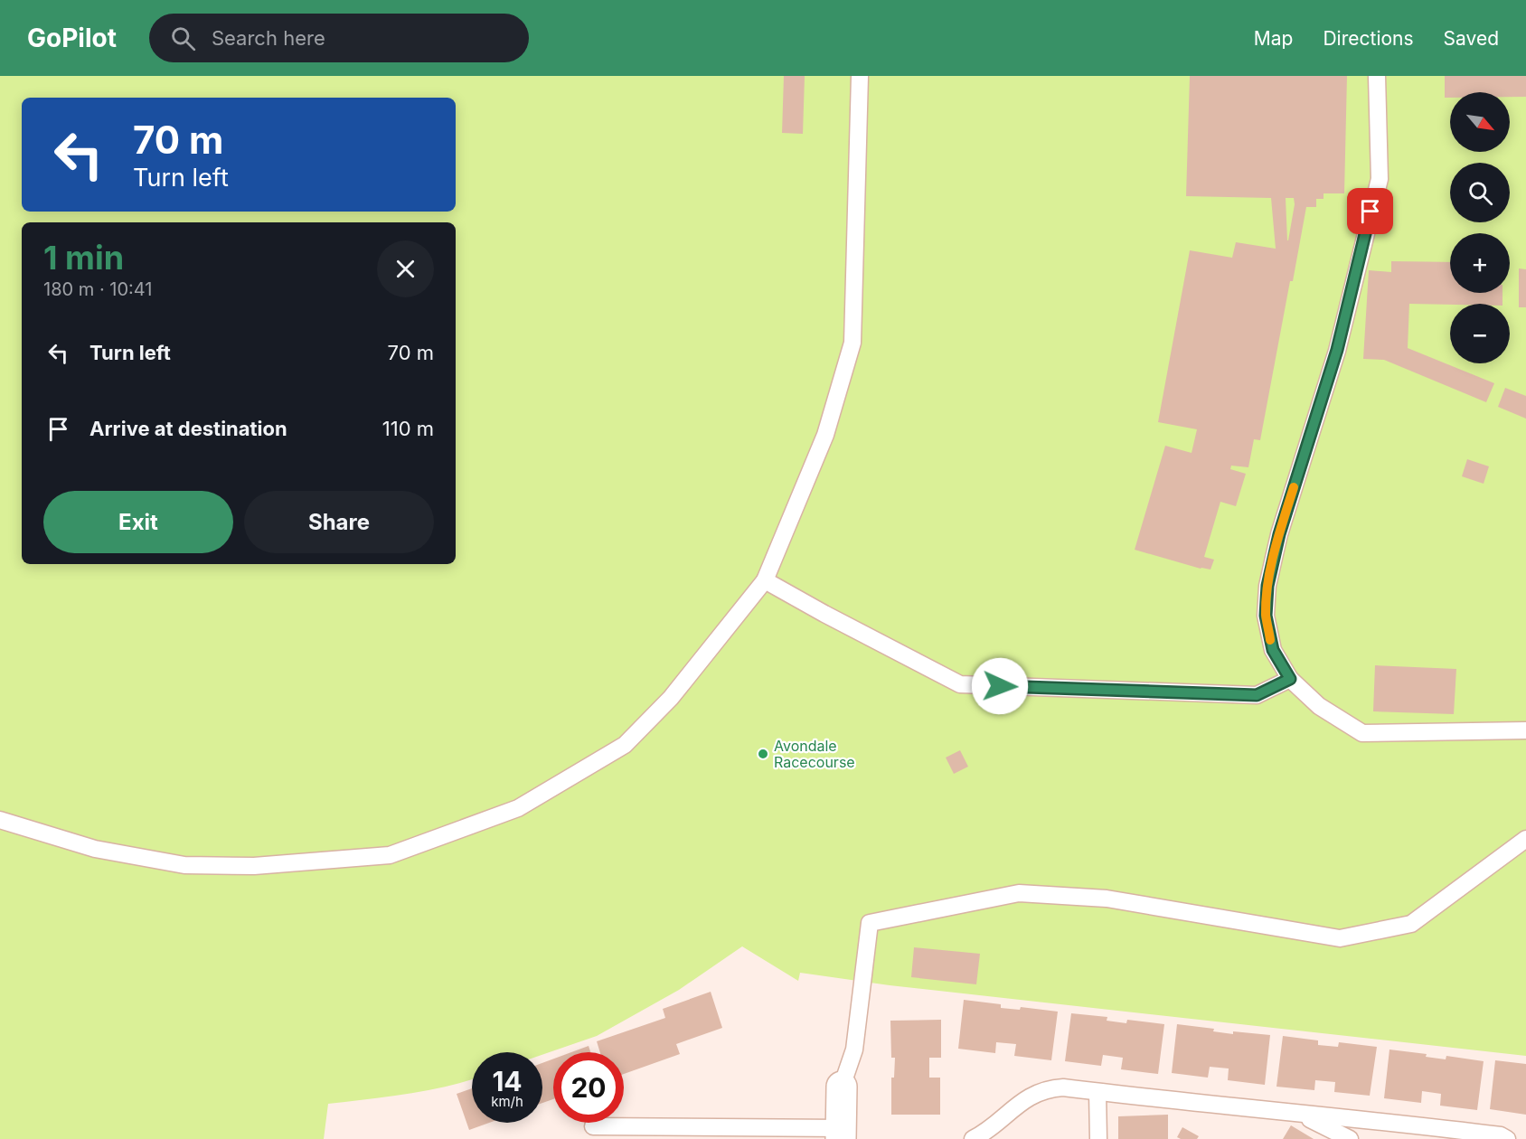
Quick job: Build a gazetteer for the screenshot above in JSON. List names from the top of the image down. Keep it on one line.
{"places":["Avondale Racecourse"],"north":"bottom right","page":{"header":"GoPilot","search":"Search here","nav":["Map","Directions","Saved"],"map_buttons":["+","−"],"turn":["70 m","Turn left"],"heading":["1 min","180 m · 10:41"],"list":[{"name":"Turn left","value":"70 m"},{"name":"Arrive at destination","value":"110 m"}],"buttons":["Exit","Share"],"speed":"14 km/h","limit":"20"}}
